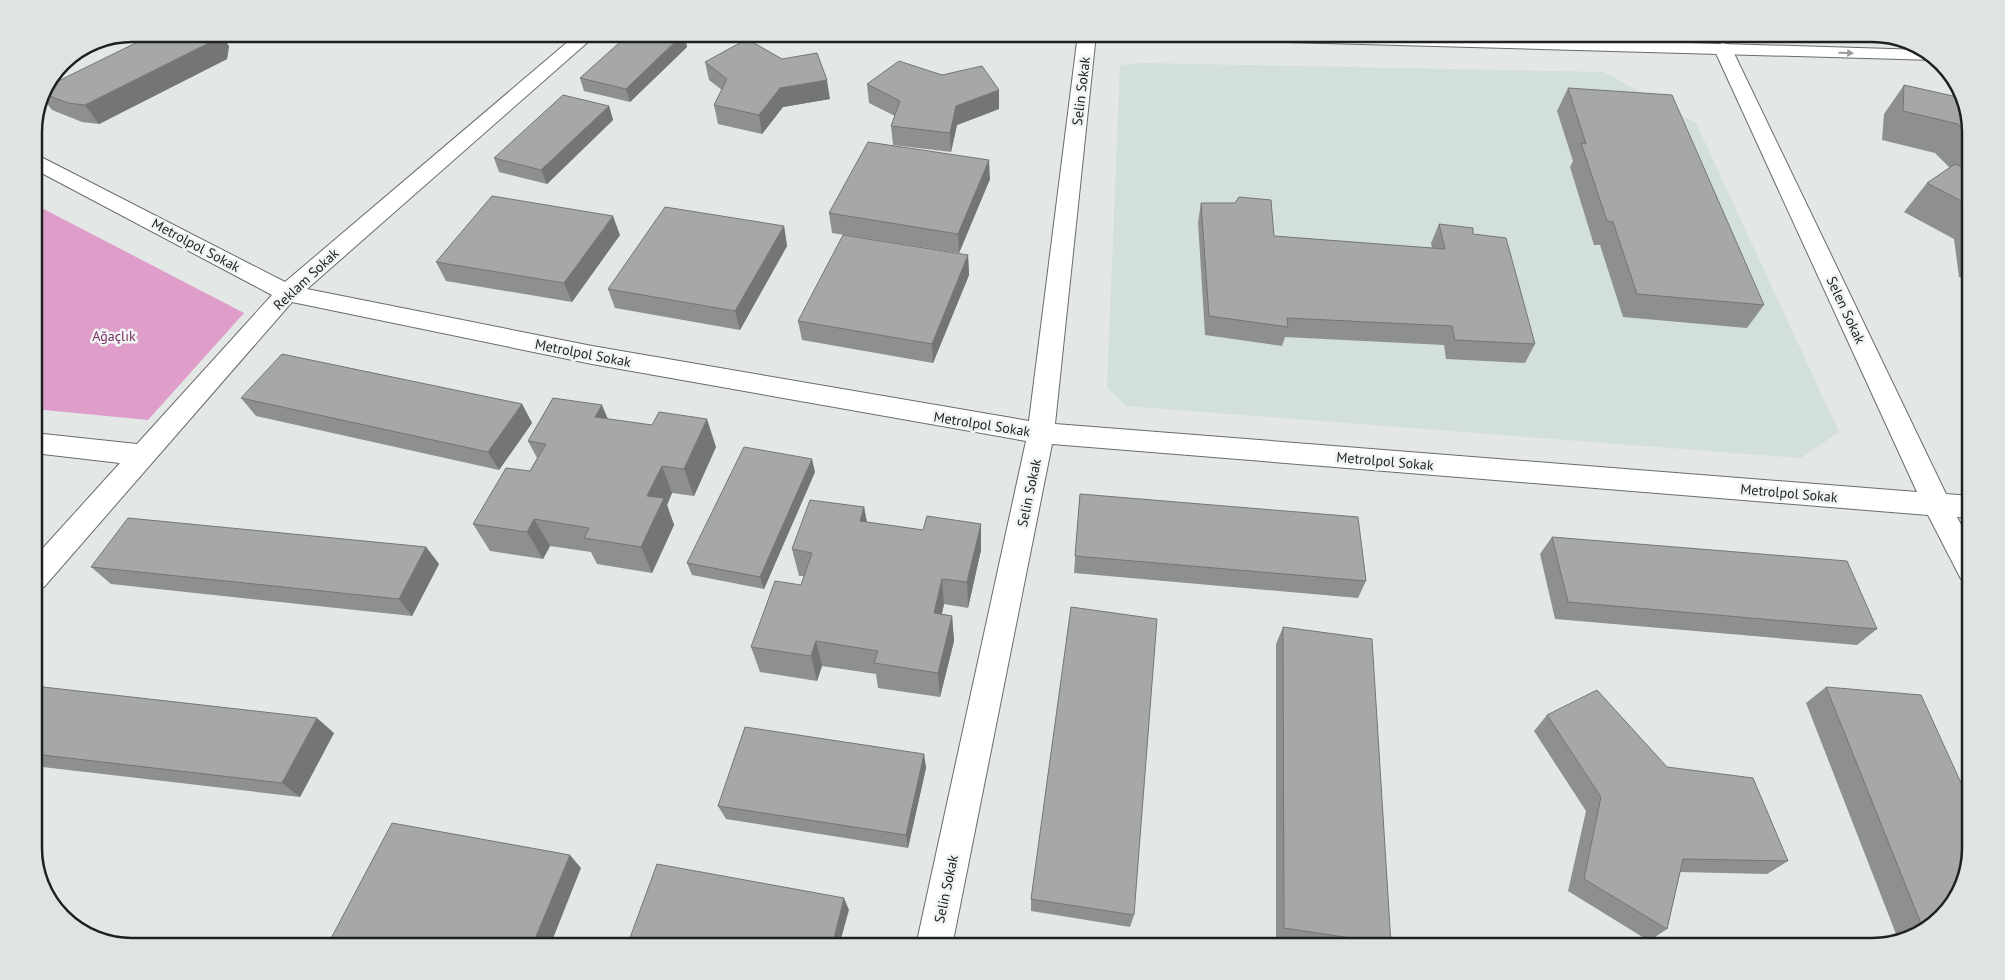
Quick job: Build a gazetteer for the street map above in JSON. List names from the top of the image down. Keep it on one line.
{"streets":{"street":["Selin Sokak","Metrolpol Sokak","Reklam Sokak","Selen Sokak"]},"crossings":[["Selin Sokak","Metrolpol Sokak"],["Metrolpol Sokak","Reklam Sokak"],["Metrolpol Sokak","Selen Sokak"]],"parks":["Ağaçlık"]}
